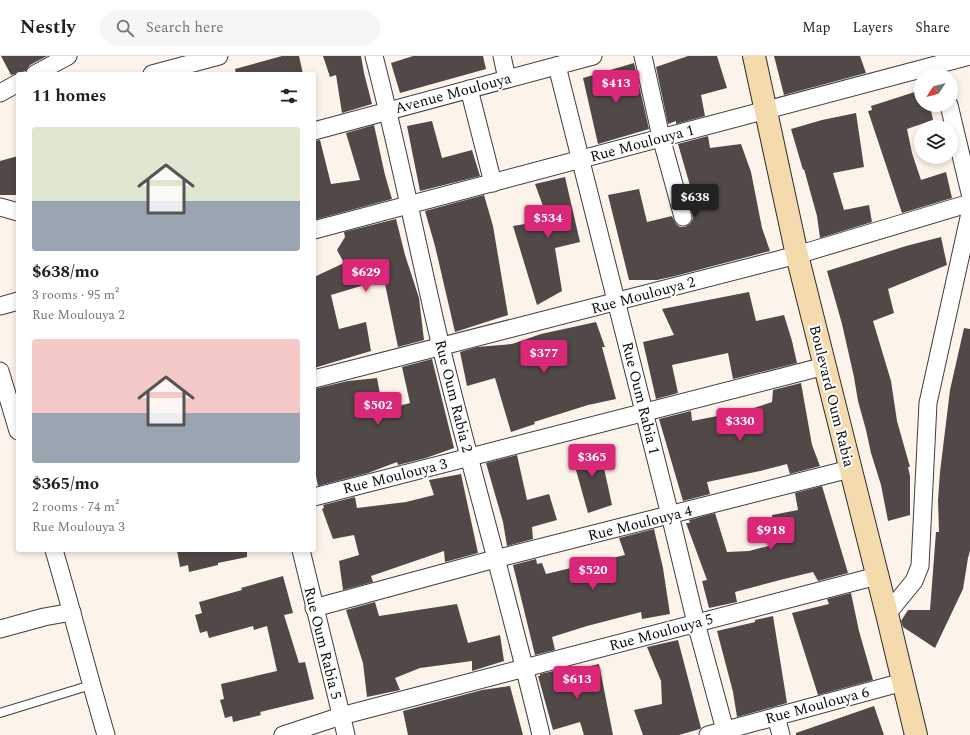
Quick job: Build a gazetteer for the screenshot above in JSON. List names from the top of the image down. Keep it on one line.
{"streets":{"street":["Avenue Moulouya","Rue Moulouya 1","Rue Moulouya 2","Rue Oum Rabia 2","Boulevard Oum Rabia","Rue Oum Rabia 1","Rue Moulouya 3","Rue Moulouya 4","Rue Moulouya 5","Rue Oum Rabia 5","Rue Moulouya 6"]},"crossings":[["Avenue Moulouya","Rue Oum Rabia 2"],["Avenue Moulouya","Rue Oum Rabia 1"],["Rue Moulouya 1","Rue Oum Rabia 2"],["Rue Moulouya 1","Boulevard Oum Rabia"],["Rue Moulouya 1","Rue Oum Rabia 1"],["Rue Moulouya 2","Rue Oum Rabia 2"],["Rue Moulouya 2","Boulevard Oum Rabia"],["Rue Moulouya 2","Rue Oum Rabia 1"],["Rue Oum Rabia 2","Rue Moulouya 3"],["Rue Oum Rabia 2","Rue Moulouya 4"],["Rue Oum Rabia 2","Rue Moulouya 5"],["Boulevard Oum Rabia","Rue Moulouya 3"],["Boulevard Oum Rabia","Rue Moulouya 4"],["Boulevard Oum Rabia","Rue Moulouya 5"],["Boulevard Oum Rabia","Rue Moulouya 6"],["Rue Oum Rabia 1","Rue Moulouya 3"],["Rue Oum Rabia 1","Rue Moulouya 4"],["Rue Oum Rabia 1","Rue Moulouya 5"],["Rue Oum Rabia 1","Rue Moulouya 6"],["Rue Moulouya 4","Rue Oum Rabia 5"],["Rue Moulouya 5","Rue Oum Rabia 5"]],"north":"bottom left","page":{"header":"Nestly","search":"Search here","nav":["Map","Layers","Share"],"price":["$413","$638","$534","$629","$377","$502","$330","$365","$918","$520","$613"],"heading":"11 homes","list":[{"name":"$638/mo","note":"3 rooms · 95 m² · Rue Moulouya 2"},{"name":"$365/mo","note":"2 rooms · 74 m² · Rue Moulouya 3"}]}}
